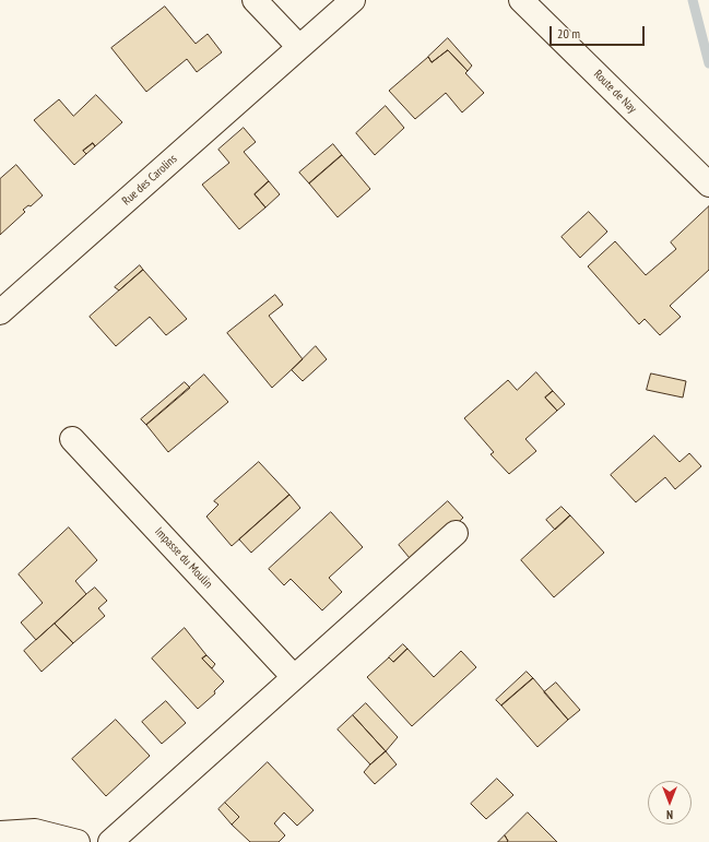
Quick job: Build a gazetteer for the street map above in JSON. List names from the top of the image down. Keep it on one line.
{"streets":{"street":["Route de Nay","Rue des Carolins","Impasse du Moulin"]},"scale_bar":"20 m","north":"bottom"}
